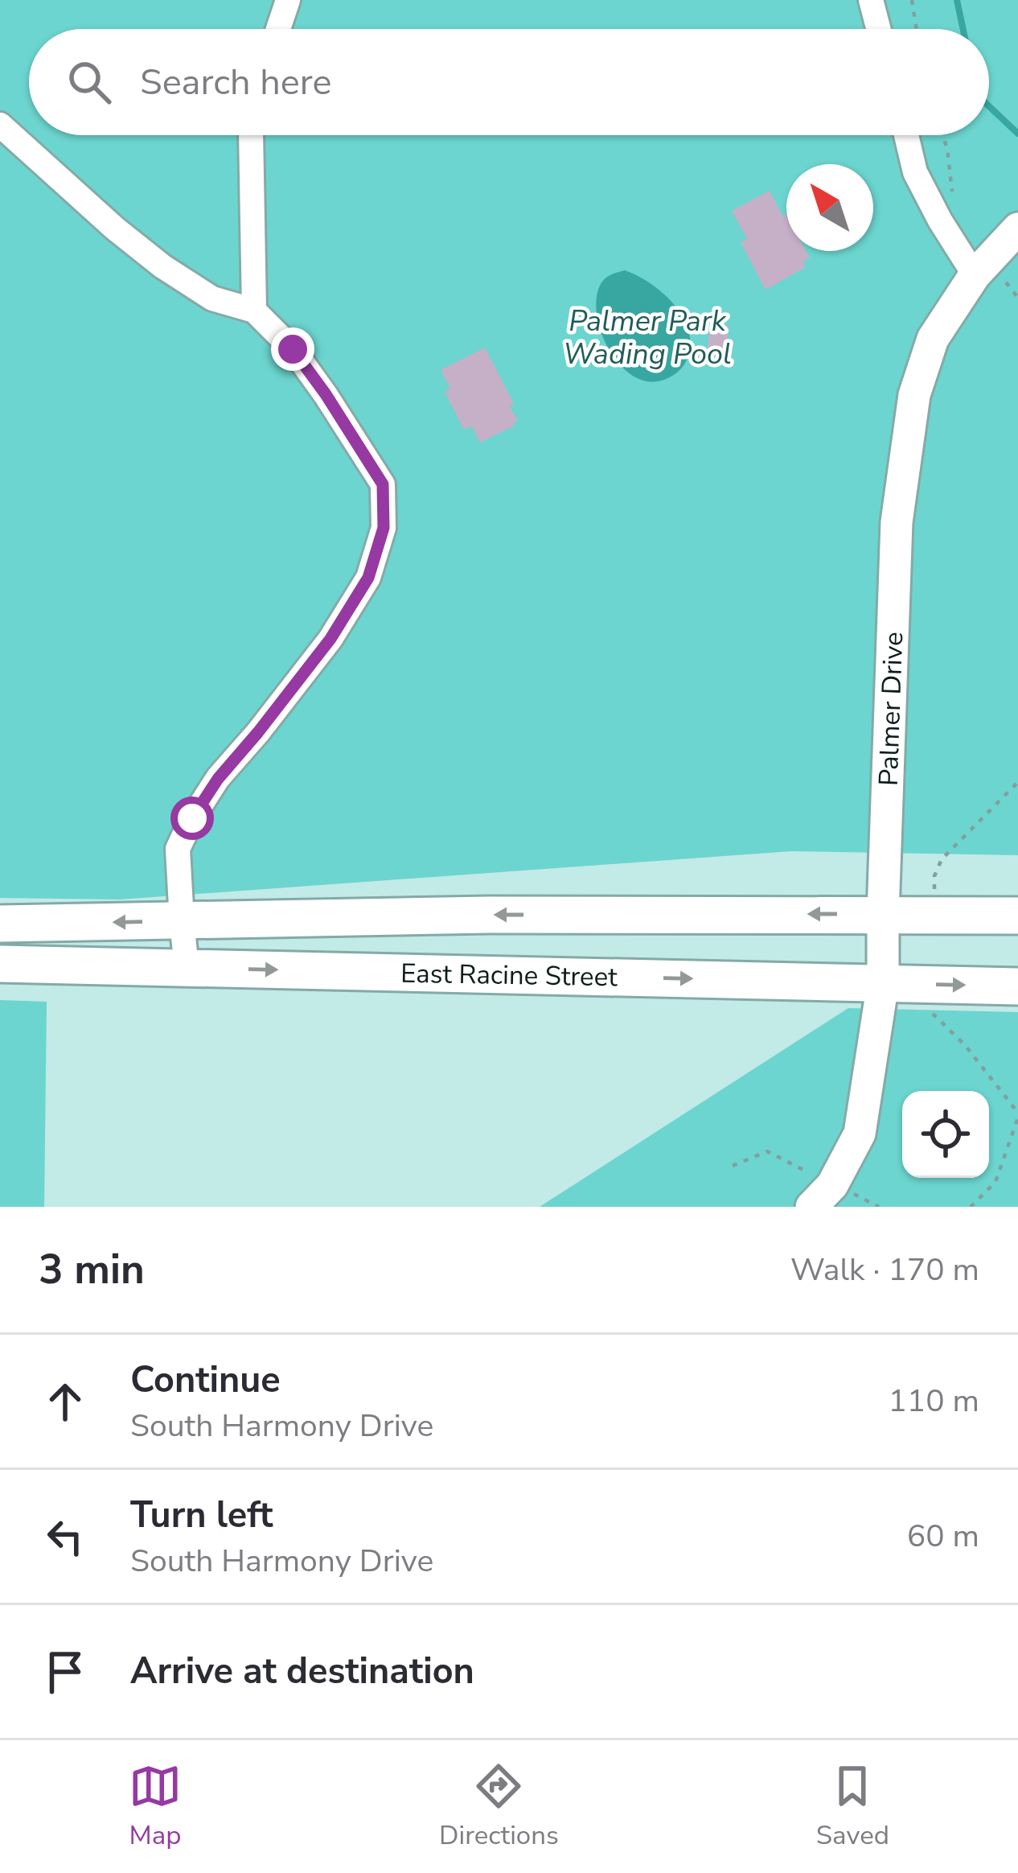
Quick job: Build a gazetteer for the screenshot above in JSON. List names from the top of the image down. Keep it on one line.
{"streets":{"main road":["East Racine Street"],"street":["Palmer Drive"]},"crossings":[["Palmer Drive","East Racine Street"]],"water":["Palmer Park Wading Pool"],"north":"top left","page":{"search":"Search here","heading":["3 min","Walk · 170 m"],"list":[["Continue","South Harmony Drive","110 m"],["Turn left","South Harmony Drive","60 m"],"Arrive at destination"],"nav":["Map","Directions","Saved"]}}
